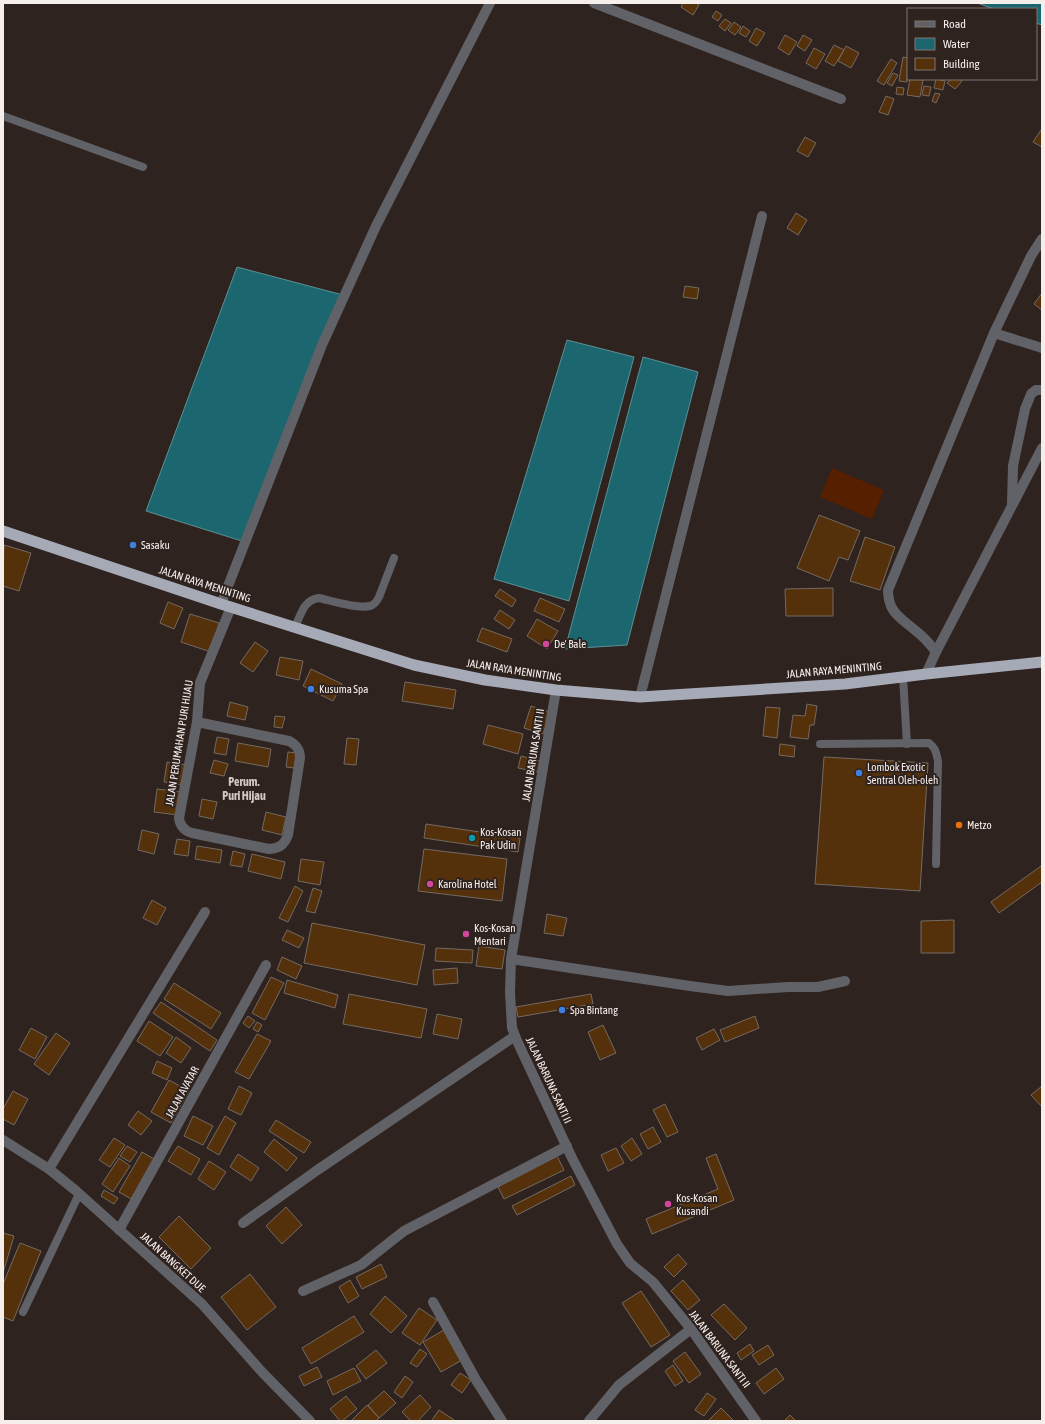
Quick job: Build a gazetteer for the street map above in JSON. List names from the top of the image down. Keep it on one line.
{"streets":{"highway":["JALAN RAYA MENINTING"],"street":["JALAN PERUMAHAN PURI HIJAU","JALAN BARUNA SANTI II","JALAN AVATAR","JALAN BANGKET DUE"]},"crossings":[["JALAN RAYA MENINTING","JALAN PERUMAHAN PURI HIJAU"],["JALAN RAYA MENINTING","JALAN BARUNA SANTI II"],["JALAN AVATAR","JALAN BANGKET DUE"]],"districts":["Perum. Puri Hijau"],"places":["Sasaku","De' Bale","Kusuma Spa","Lombok Exotic Sentral Oleh-oleh","Metzo","Kos-Kosan Pak Udin","Karolina Hotel","Kos-Kosan Mentari","Spa Bintang","Kos-Kosan Kusandi"],"legend":["Road","Water","Building"]}
